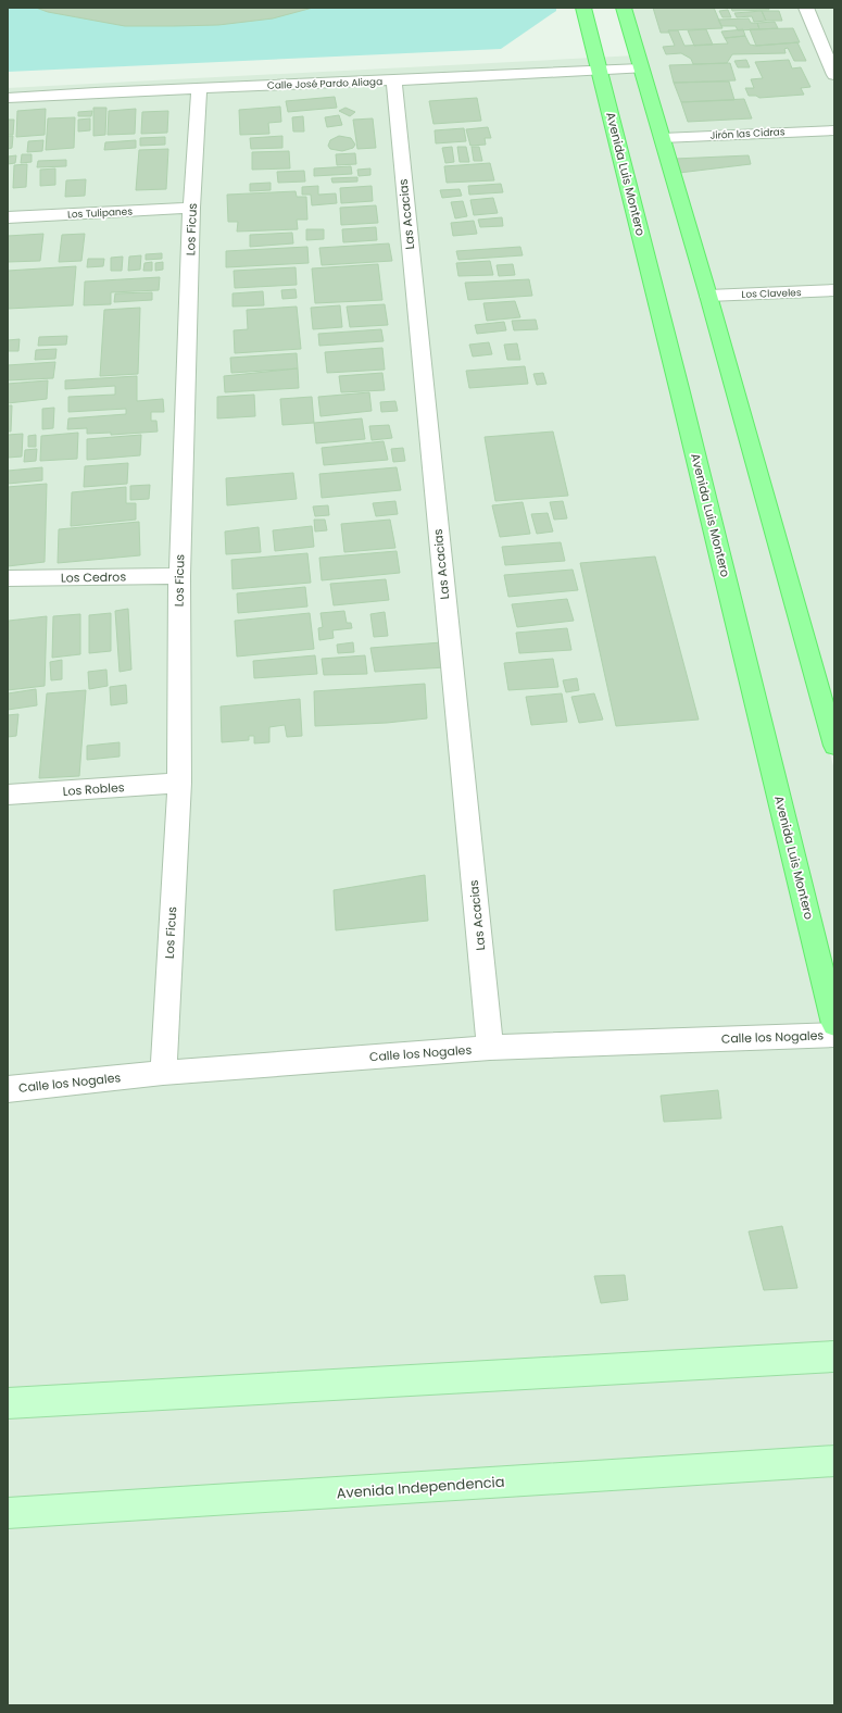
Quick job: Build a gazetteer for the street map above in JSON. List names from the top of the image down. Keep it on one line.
{"streets":{"main road":["Avenida Luis Montero","Avenida Independencia"],"street":["Calle José Pardo Aliaga","Jirón las Cidras","Los Tulipanes","Las Acacias","Los Ficus","Los Claveles","Los Cedros","Los Robles","Calle los Nogales"]},"crossings":[["Calle José Pardo Aliaga","Avenida Luis Montero"],["Calle José Pardo Aliaga","Las Acacias"],["Calle José Pardo Aliaga","Los Ficus"],["Los Tulipanes","Los Ficus"],["Las Acacias","Calle los Nogales"],["Los Ficus","Los Cedros"],["Los Ficus","Los Robles"],["Los Ficus","Calle los Nogales"]]}
